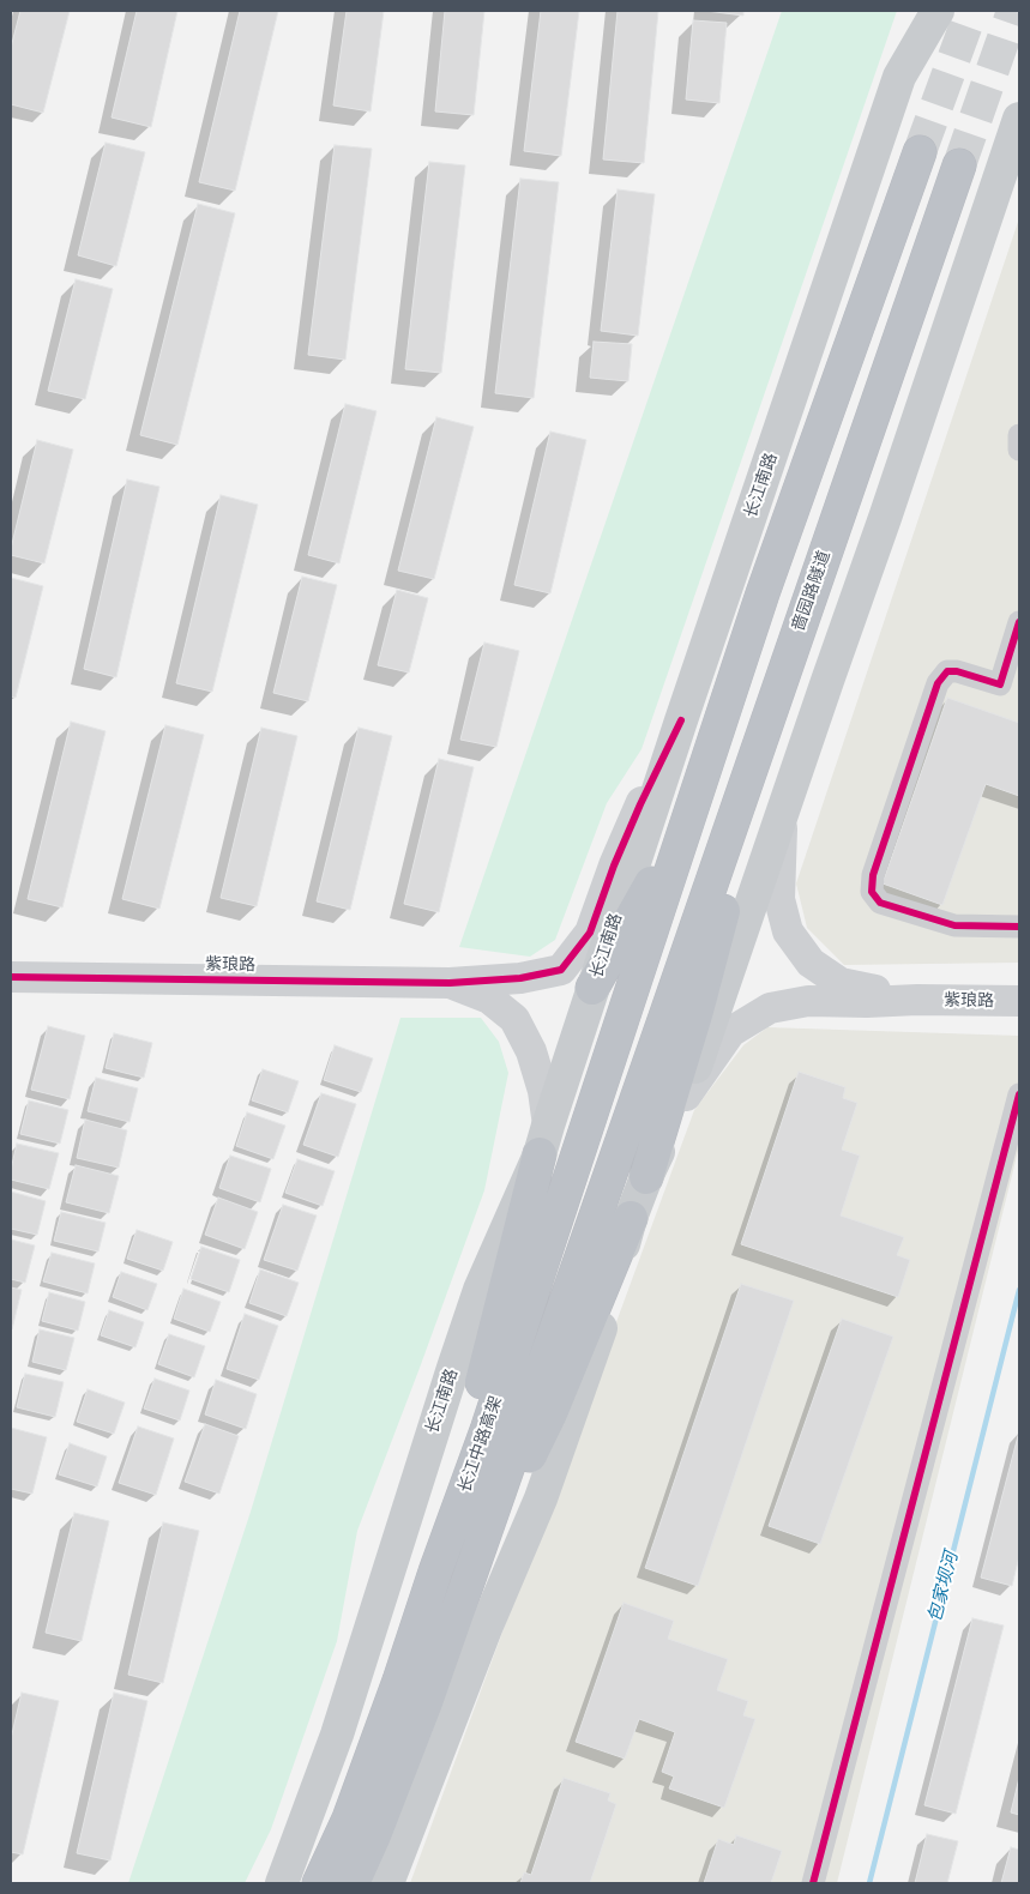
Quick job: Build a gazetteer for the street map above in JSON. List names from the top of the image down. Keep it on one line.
{"streets":{"highway":["啬园路隧道","长江中路高架"],"main road":["长江南路"],"street":["紫琅路"]},"crossings":[["啬园路隧道","长江中路高架"]],"water":["包家坝河"]}
